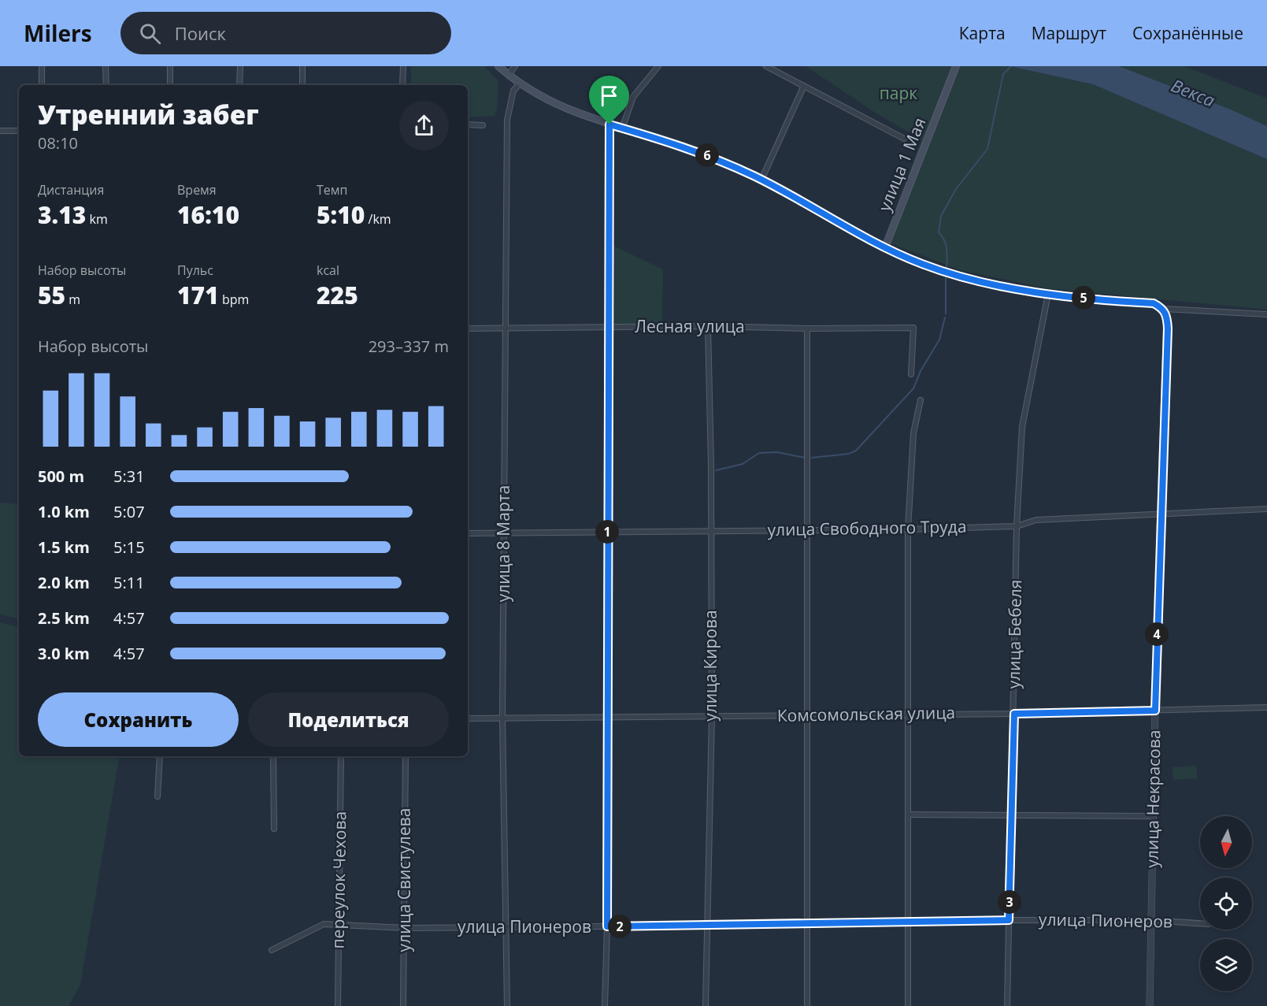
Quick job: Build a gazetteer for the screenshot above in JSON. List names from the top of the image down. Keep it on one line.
{"streets":{"main road":["улица 1 Мая"],"street":["Лесная улица","улица Свободного Труда","улица 8 Марта","улица Бебеля","улица Кирова","Комсомольская улица","улица Некрасова","переулок Чехова","улица Свистулева","улица Пионеров"]},"crossings":[["Лесная улица","улица 8 Марта"],["Лесная улица","улица Кирова"],["улица Свободного Труда","улица 8 Марта"],["улица Свободного Труда","улица Бебеля"],["улица Свободного Труда","улица Кирова"],["улица Свободного Труда","улица Некрасова"],["улица 8 Марта","Комсомольская улица"],["улица 8 Марта","улица Пионеров"],["улица Бебеля","Комсомольская улица"],["улица Бебеля","улица Пионеров"],["улица Кирова","Комсомольская улица"],["улица Кирова","улица Пионеров"],["Комсомольская улица","улица Некрасова"],["улица Некрасова","улица Пионеров"],["переулок Чехова","улица Пионеров"],["улица Свистулева","улица Пионеров"]],"water":["Векса"],"parks":["парк"],"north":"bottom","page":{"header":"Milers","search":"Поиск","nav":["Карта","Маршрут","Сохранённые"],"heading":["Утренний забег","08:10"],"pins":["6","5","1","4","3","2"],"stats":[["Дистанция","3.13 km"],["Время","16:10"],["Темп","5:10 /km"],["Набор высоты","55 m"],["Пульс","171 bpm"],["kcal","225"]],"chart":["Набор высоты","293–337 m"],"list":[{"name":"500 m","note":"5:31"},{"name":"1.0 km","note":"5:07"},{"name":"1.5 km","note":"5:15"},{"name":"2.0 km","note":"5:11"},{"name":"2.5 km","note":"4:57"},{"name":"3.0 km","note":"4:57"}],"buttons":["Сохранить","Поделиться"]}}
